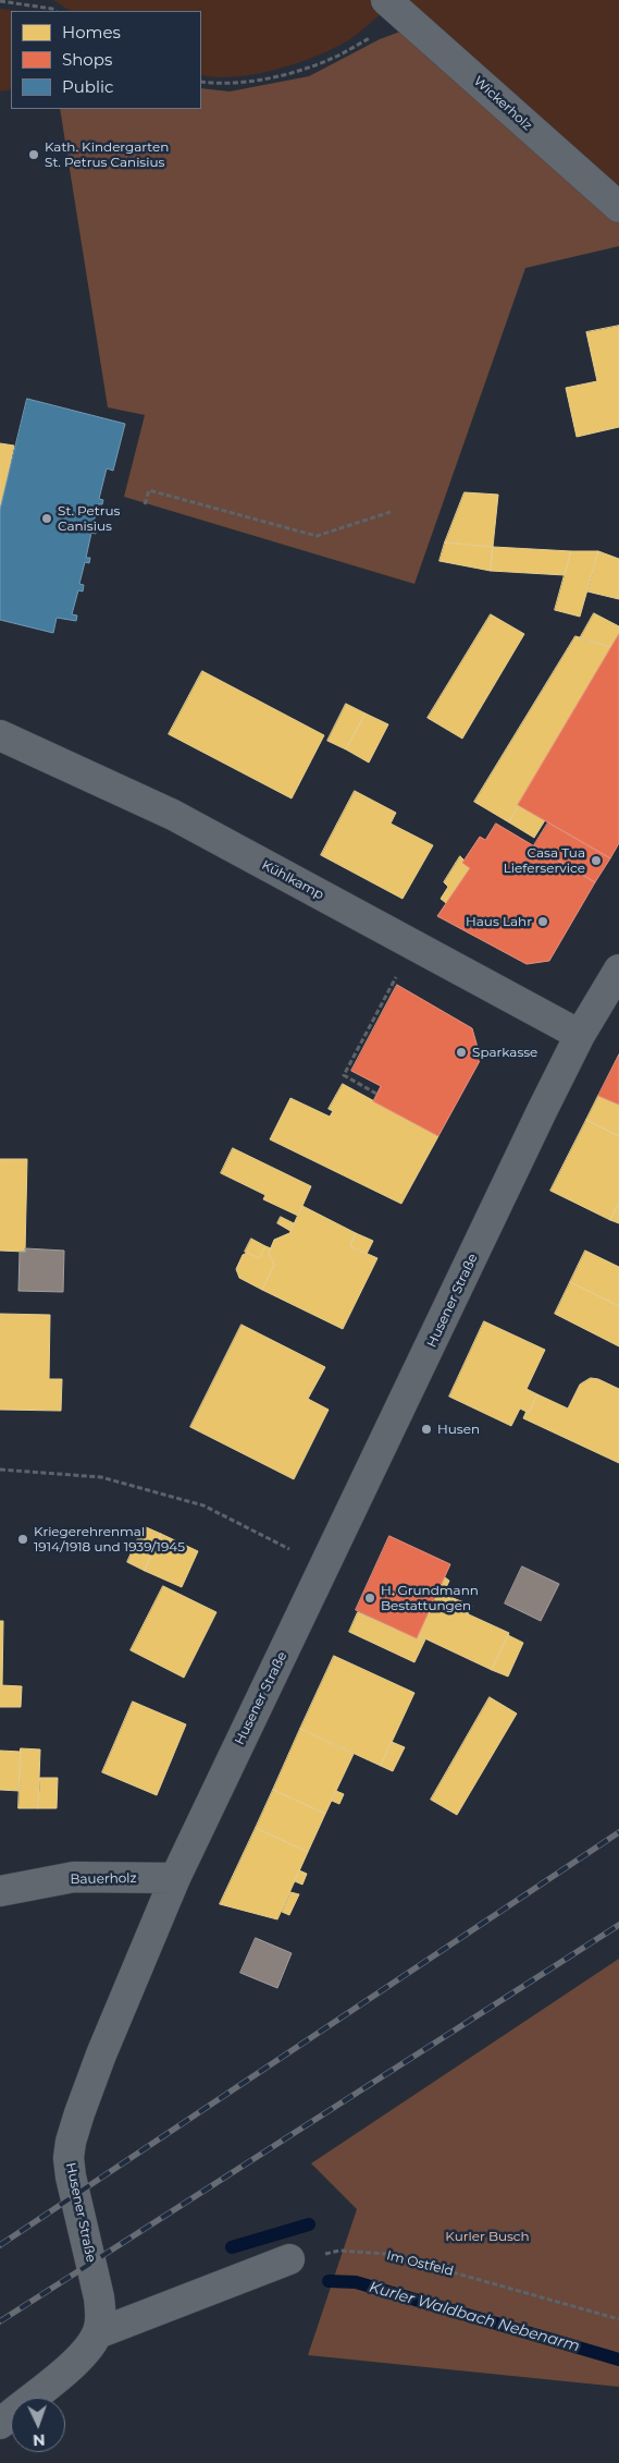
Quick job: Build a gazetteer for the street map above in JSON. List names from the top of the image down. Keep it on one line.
{"streets":{"street":["Wickerholz","Kühlkamp","Husener Straße","Bauerholz"],"path":["Im Ostfeld"]},"crossings":[["Kühlkamp","Husener Straße"],["Husener Straße","Bauerholz"]],"water":["Kurler Waldbach Nebenarm"],"parks":["Kurler Busch"],"places":["Kath. Kindergarten St. Petrus Canisius","St. Petrus Canisius","Casa Tua Lieferservice","Haus Lahr","Sparkasse","Husen","Kriegerehrenmal 1914/1918 und 1939/1945","H. Grundmann Bestattungen"],"legend":["Homes","Shops","Public"],"north":"bottom"}
